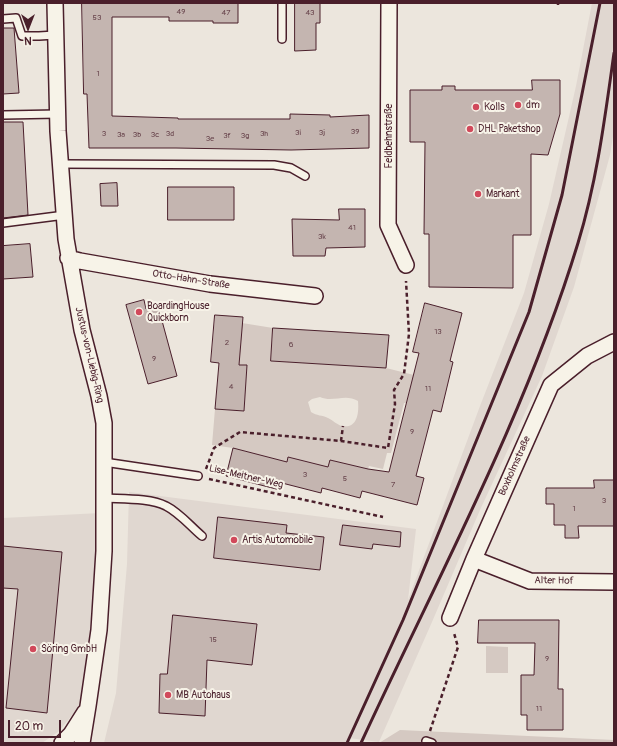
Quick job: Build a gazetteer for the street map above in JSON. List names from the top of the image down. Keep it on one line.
{"streets":{"street":["Feldbehnstraße","Otto-Hahn-Straße","Justus-von-Liebig-Ring","Boxholmstraße","Alter Hof"],"lane":["Lise-Meitner-Weg"]},"crossings":[["Otto-Hahn-Straße","Justus-von-Liebig-Ring"],["Justus-von-Liebig-Ring","Lise-Meitner-Weg"],["Boxholmstraße","Alter Hof"]],"places":["dm","Kolls","DHL Paketshop","Markant","BoardingHouse Quickborn","Artis Automobile","Söring GmbH","MB Autohaus"],"house_numbers":["49","47","43","53","1","39","3i","3j","3","3d","3h","3a","3b","3c","3f","3g","3e","41","3k","13","2","6","9","4","11","9","3","5","7","3","1","15","9","11"],"scale_bar":"20 m","north":"bottom"}
